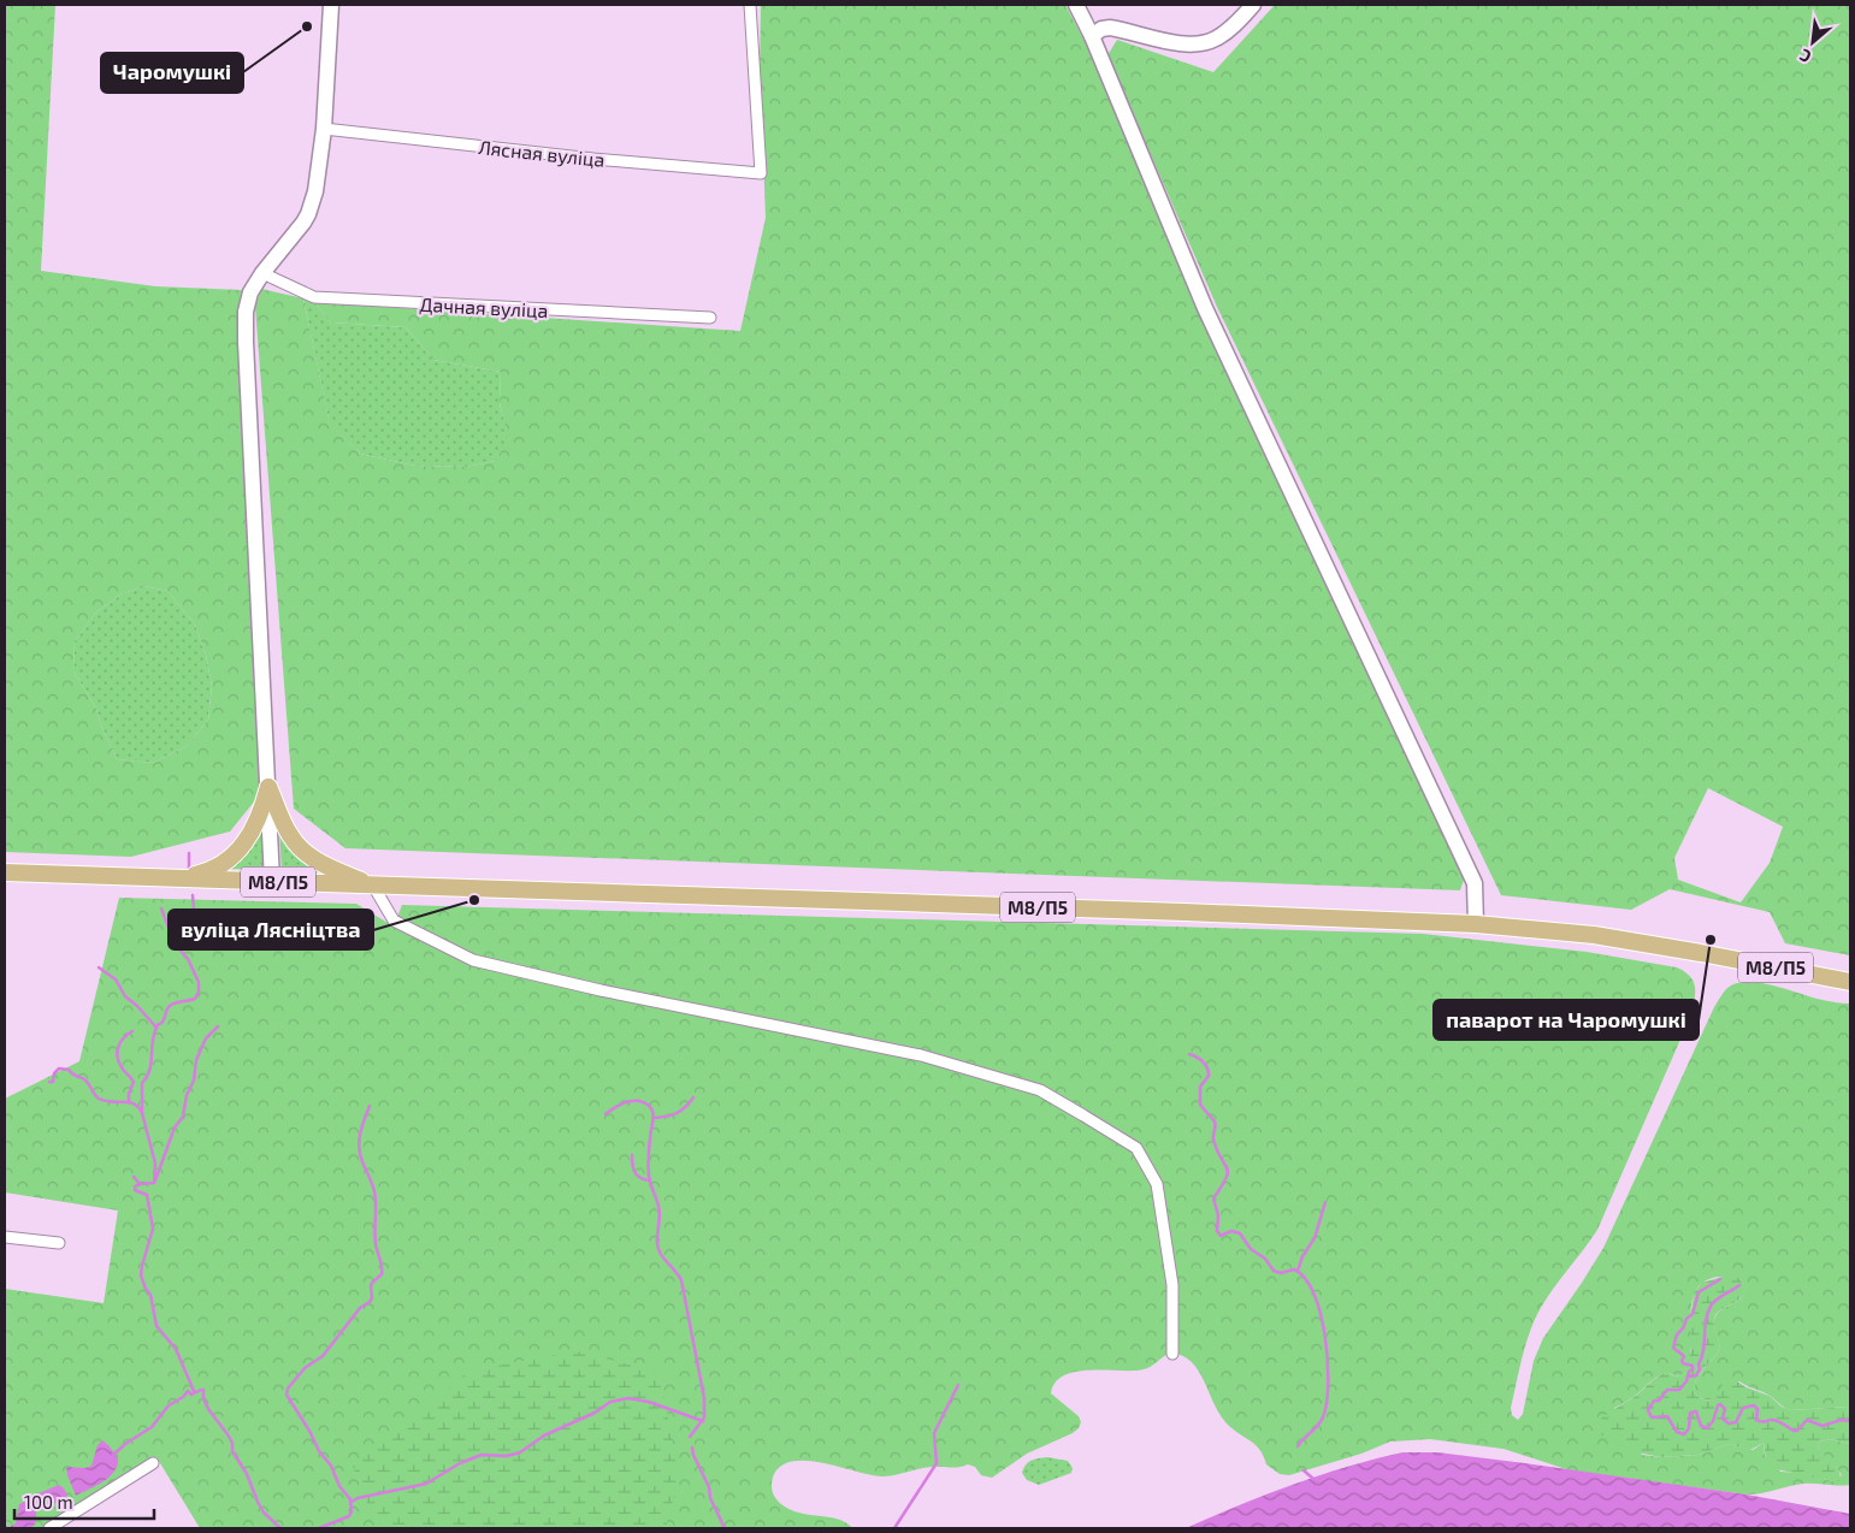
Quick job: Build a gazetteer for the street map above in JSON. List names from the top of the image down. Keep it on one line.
{"streets":{"main road":["М8/П5"],"street":["Лясная вуліца","Дачная вуліца"]},"places":["Чаромушкі","вуліца Лясніцтва","паварот на Чаромушкі"],"scale_bar":"100 m","north":"bottom left"}
